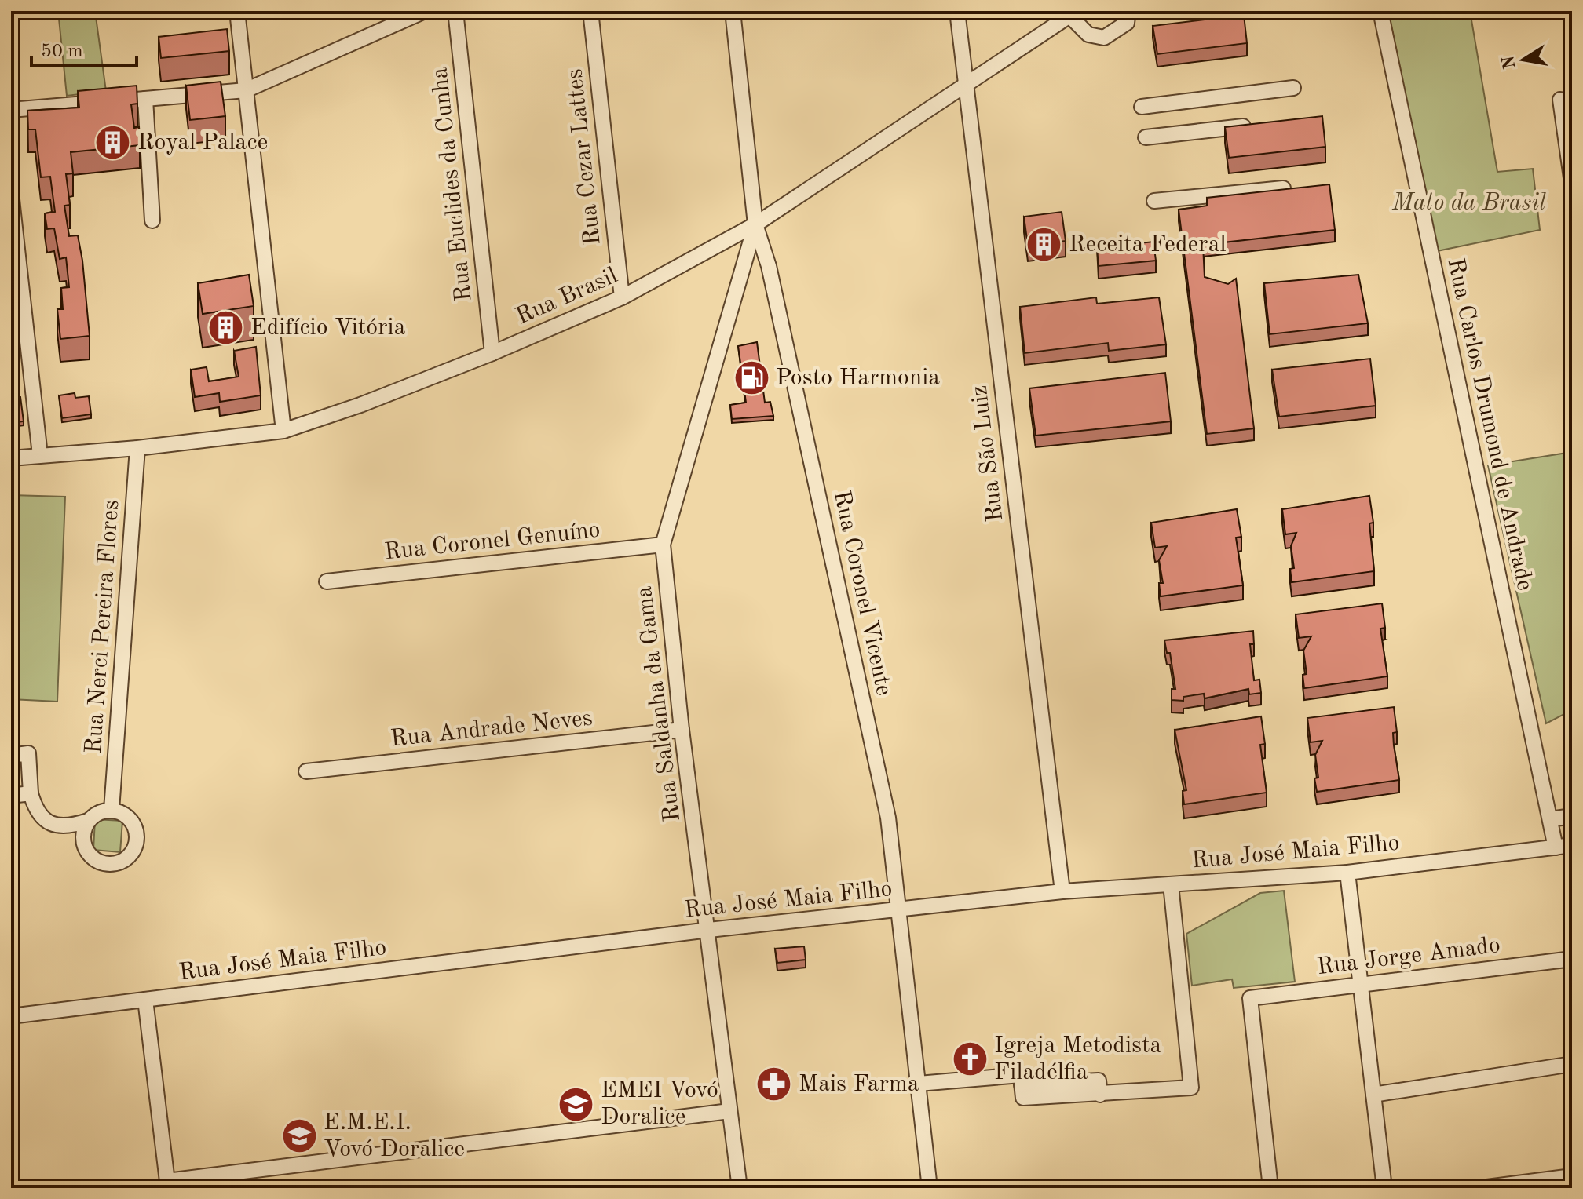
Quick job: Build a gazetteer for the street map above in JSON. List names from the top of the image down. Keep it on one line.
{"streets":{"street":["Rua Cezar Lattes","Rua Euclides da Cunha","Rua Brasil","Rua Carlos Drumond de Andrade","Rua São Luiz","Rua Coronel Genuíno","Rua Coronel Vicente","Rua Nerci Pereira Flores","Rua Saldanha da Gama","Rua Andrade Neves","Rua José Maia Filho","Rua Jorge Amado"]},"crossings":[["Rua Cezar Lattes","Rua Brasil"],["Rua Euclides da Cunha","Rua Brasil"],["Rua Brasil","Rua São Luiz"],["Rua Brasil","Rua Coronel Vicente"],["Rua Brasil","Rua Nerci Pereira Flores"],["Rua Brasil","Rua Saldanha da Gama"],["Rua Carlos Drumond de Andrade","Rua José Maia Filho"],["Rua São Luiz","Rua José Maia Filho"],["Rua Coronel Genuíno","Rua Saldanha da Gama"],["Rua Coronel Vicente","Rua Saldanha da Gama"],["Rua Coronel Vicente","Rua José Maia Filho"],["Rua Saldanha da Gama","Rua Andrade Neves"],["Rua Saldanha da Gama","Rua José Maia Filho"]],"parks":["Mato da Brasil"],"places":{"building":["Royal Palace","Receita Federal","Edifício Vitória"],"fuel station":["Posto Harmonia"],"church":["Igreja Metodista Filadélfia"],"pharmacy":["Mais Farma"],"school or university":["EMEI Vovó Doralice","E.M.E.I. Vovó Doralice"]},"scale_bar":"50 m","north":"left"}
